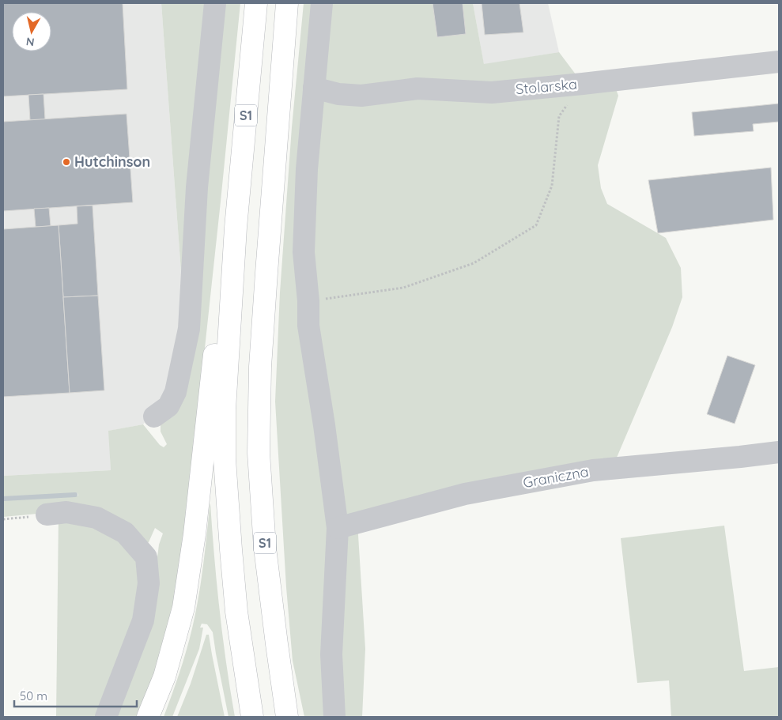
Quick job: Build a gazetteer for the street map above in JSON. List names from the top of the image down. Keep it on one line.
{"streets":{"highway":["S1"],"street":["Stolarska","Graniczna"]},"places":["Hutchinson"],"scale_bar":"50 m","north":"bottom"}
